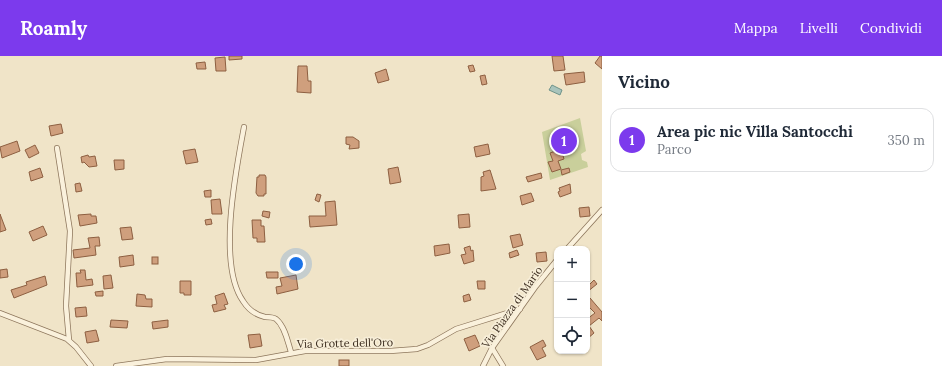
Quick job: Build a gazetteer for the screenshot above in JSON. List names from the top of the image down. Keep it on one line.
{"streets":{"street":["Via Piazza di Mario","Via Grotte dell'Oro"]},"crossings":[["Via Piazza di Mario","Via Grotte dell'Oro"]],"page":{"header":"Roamly","nav":["Mappa","Livelli","Condividi"],"heading":"Vicino","list":[{"mark":"1","name":"Area pic nic Villa Santocchi","note":"Parco","value":"350 m"}],"pins":"1","map_buttons":["+","−"]}}
